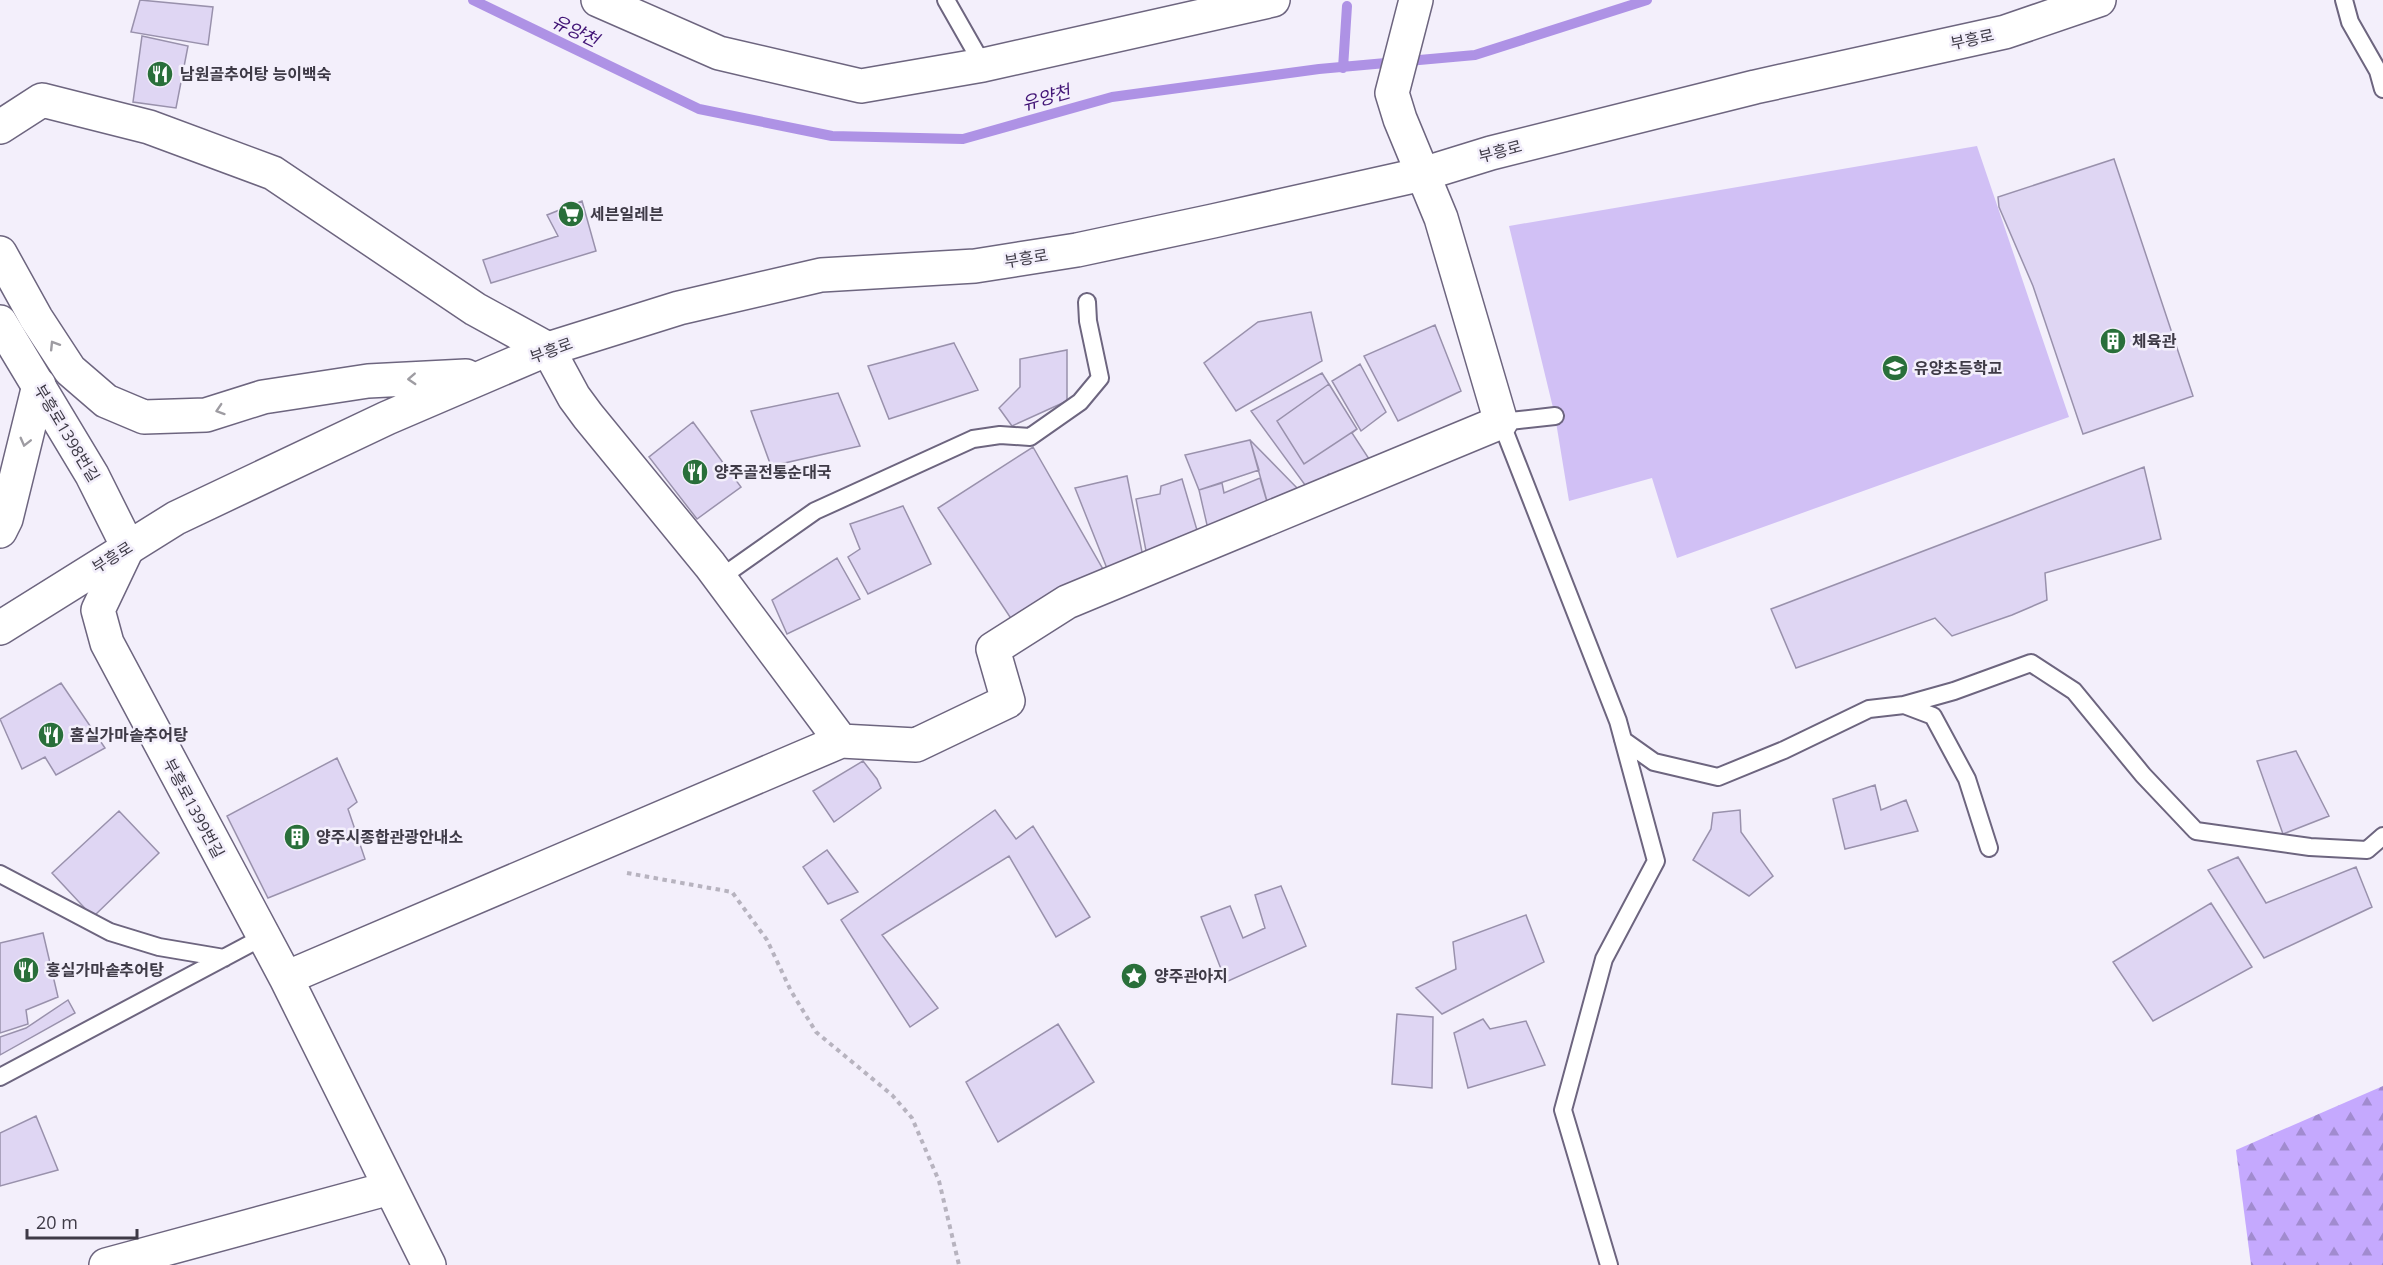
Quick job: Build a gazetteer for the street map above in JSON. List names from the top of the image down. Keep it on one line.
{"streets":{"street":["부흥로","부흥로1398번길","부흥로1399번길"]},"crossings":[["부흥로","부흥로1398번길"],["부흥로","부흥로1399번길"],["부흥로1398번길","부흥로1399번길"]],"water":["유양천"],"places":{"restaurant":["남원골추어탕 능이백숙","양주골전통순대국","홈실가마솥추어탕","홍실가마솥추어탕"],"supermarket":["세븐일레븐"],"building":["체육관","양주시종합관광안내소"],"school or university":["유양초등학교"],"place":["양주관아지"]},"scale_bar":"20 m"}
